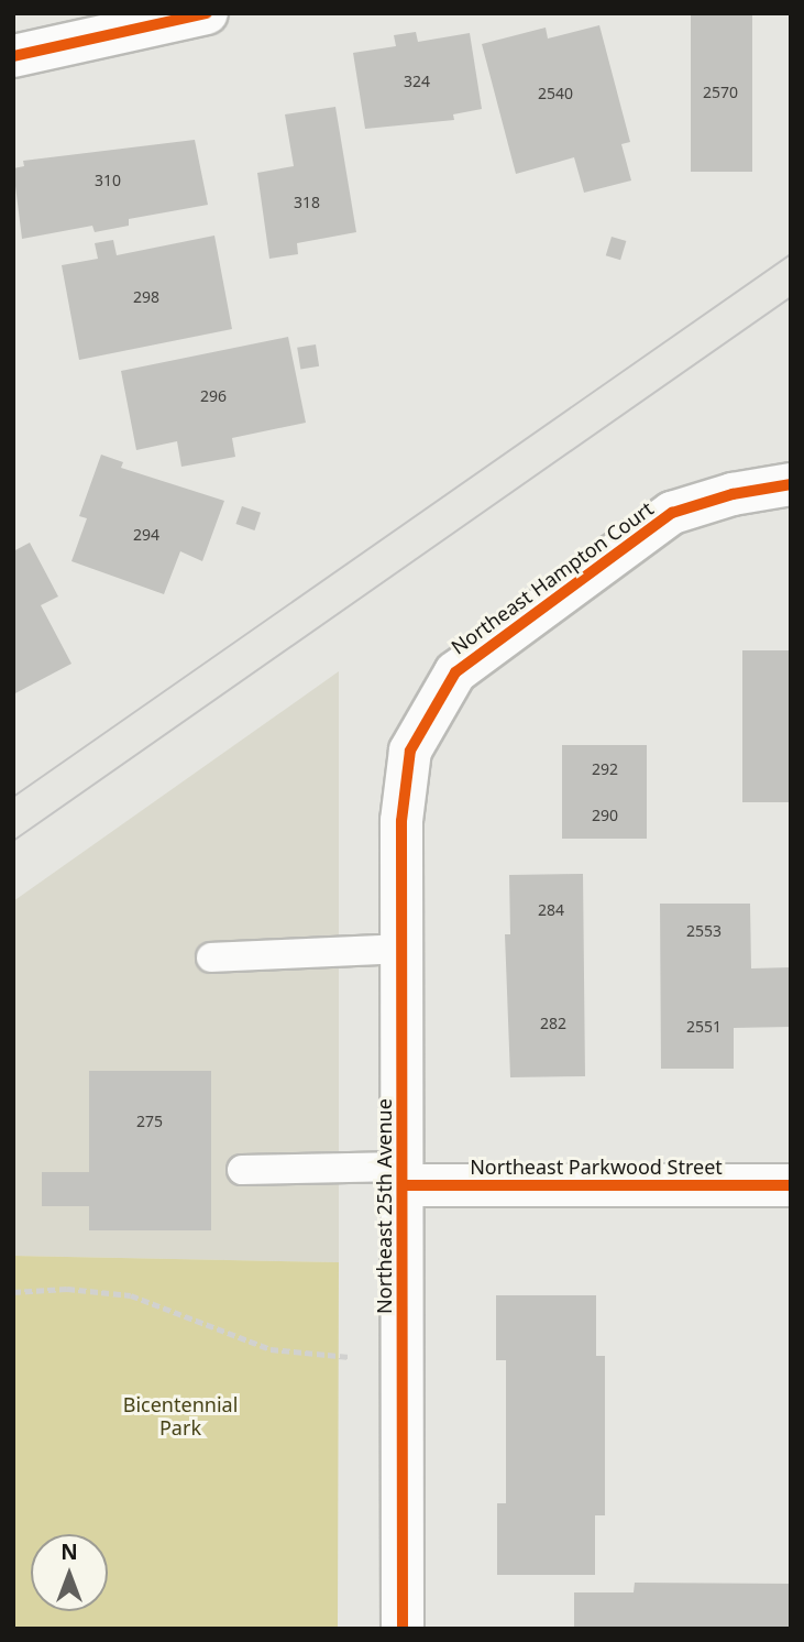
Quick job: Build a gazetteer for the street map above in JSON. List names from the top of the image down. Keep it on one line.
{"streets":{"street":["Northeast Hampton Court","Northeast Parkwood Street","Northeast 25th Avenue"]},"crossings":[["Northeast Hampton Court","Northeast 25th Avenue"],["Northeast Parkwood Street","Northeast 25th Avenue"]],"parks":["Bicentennial Park"],"house_numbers":["324","2570","2540","310","318","298","296","294","292","290","284","2553","282","2551","275"],"north":"top"}
